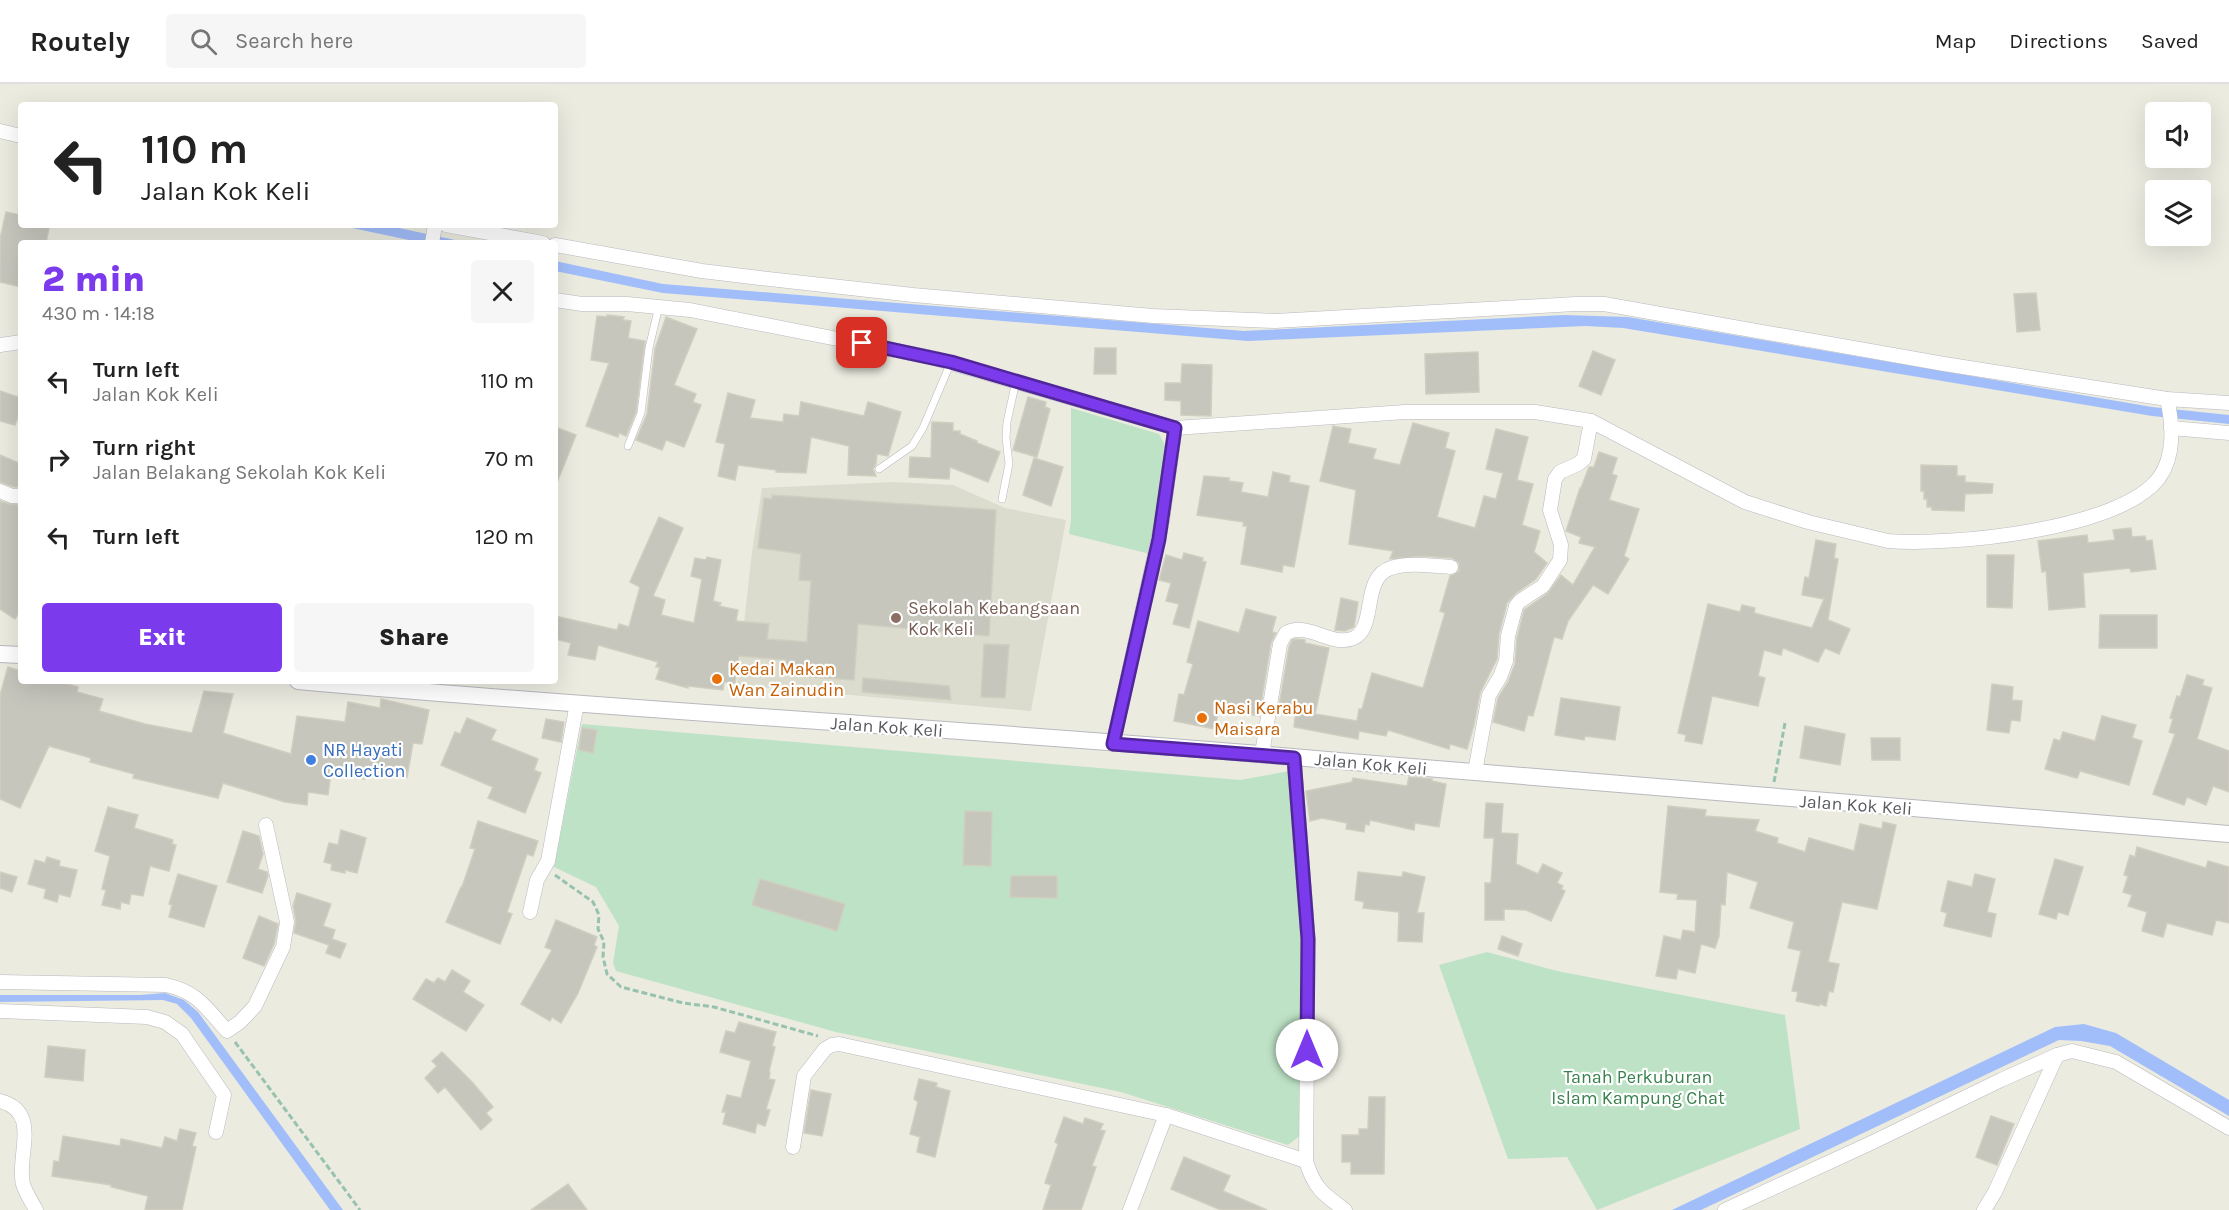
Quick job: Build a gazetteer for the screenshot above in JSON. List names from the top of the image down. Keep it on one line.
{"streets":{"street":["Jalan Kok Keli"]},"parks":["Tanah Perkuburan Islam Kampung Chat"],"places":["Sekolah Kebangsaan Kok Keli","Kedai Makan Wan Zainudin","Nasi Kerabu Maisara","NR Hayati Collection"],"page":{"header":"Routely","search":"Search here","nav":["Map","Directions","Saved"],"turn":["110 m","Jalan Kok Keli"],"heading":["2 min","430 m · 14:18"],"list":[{"name":"Turn left","note":"Jalan Kok Keli","value":"110 m"},{"name":"Turn right","note":"Jalan Belakang Sekolah Kok Keli","value":"70 m"},{"name":"Turn left","value":"120 m"}],"buttons":["Exit","Share"]}}
